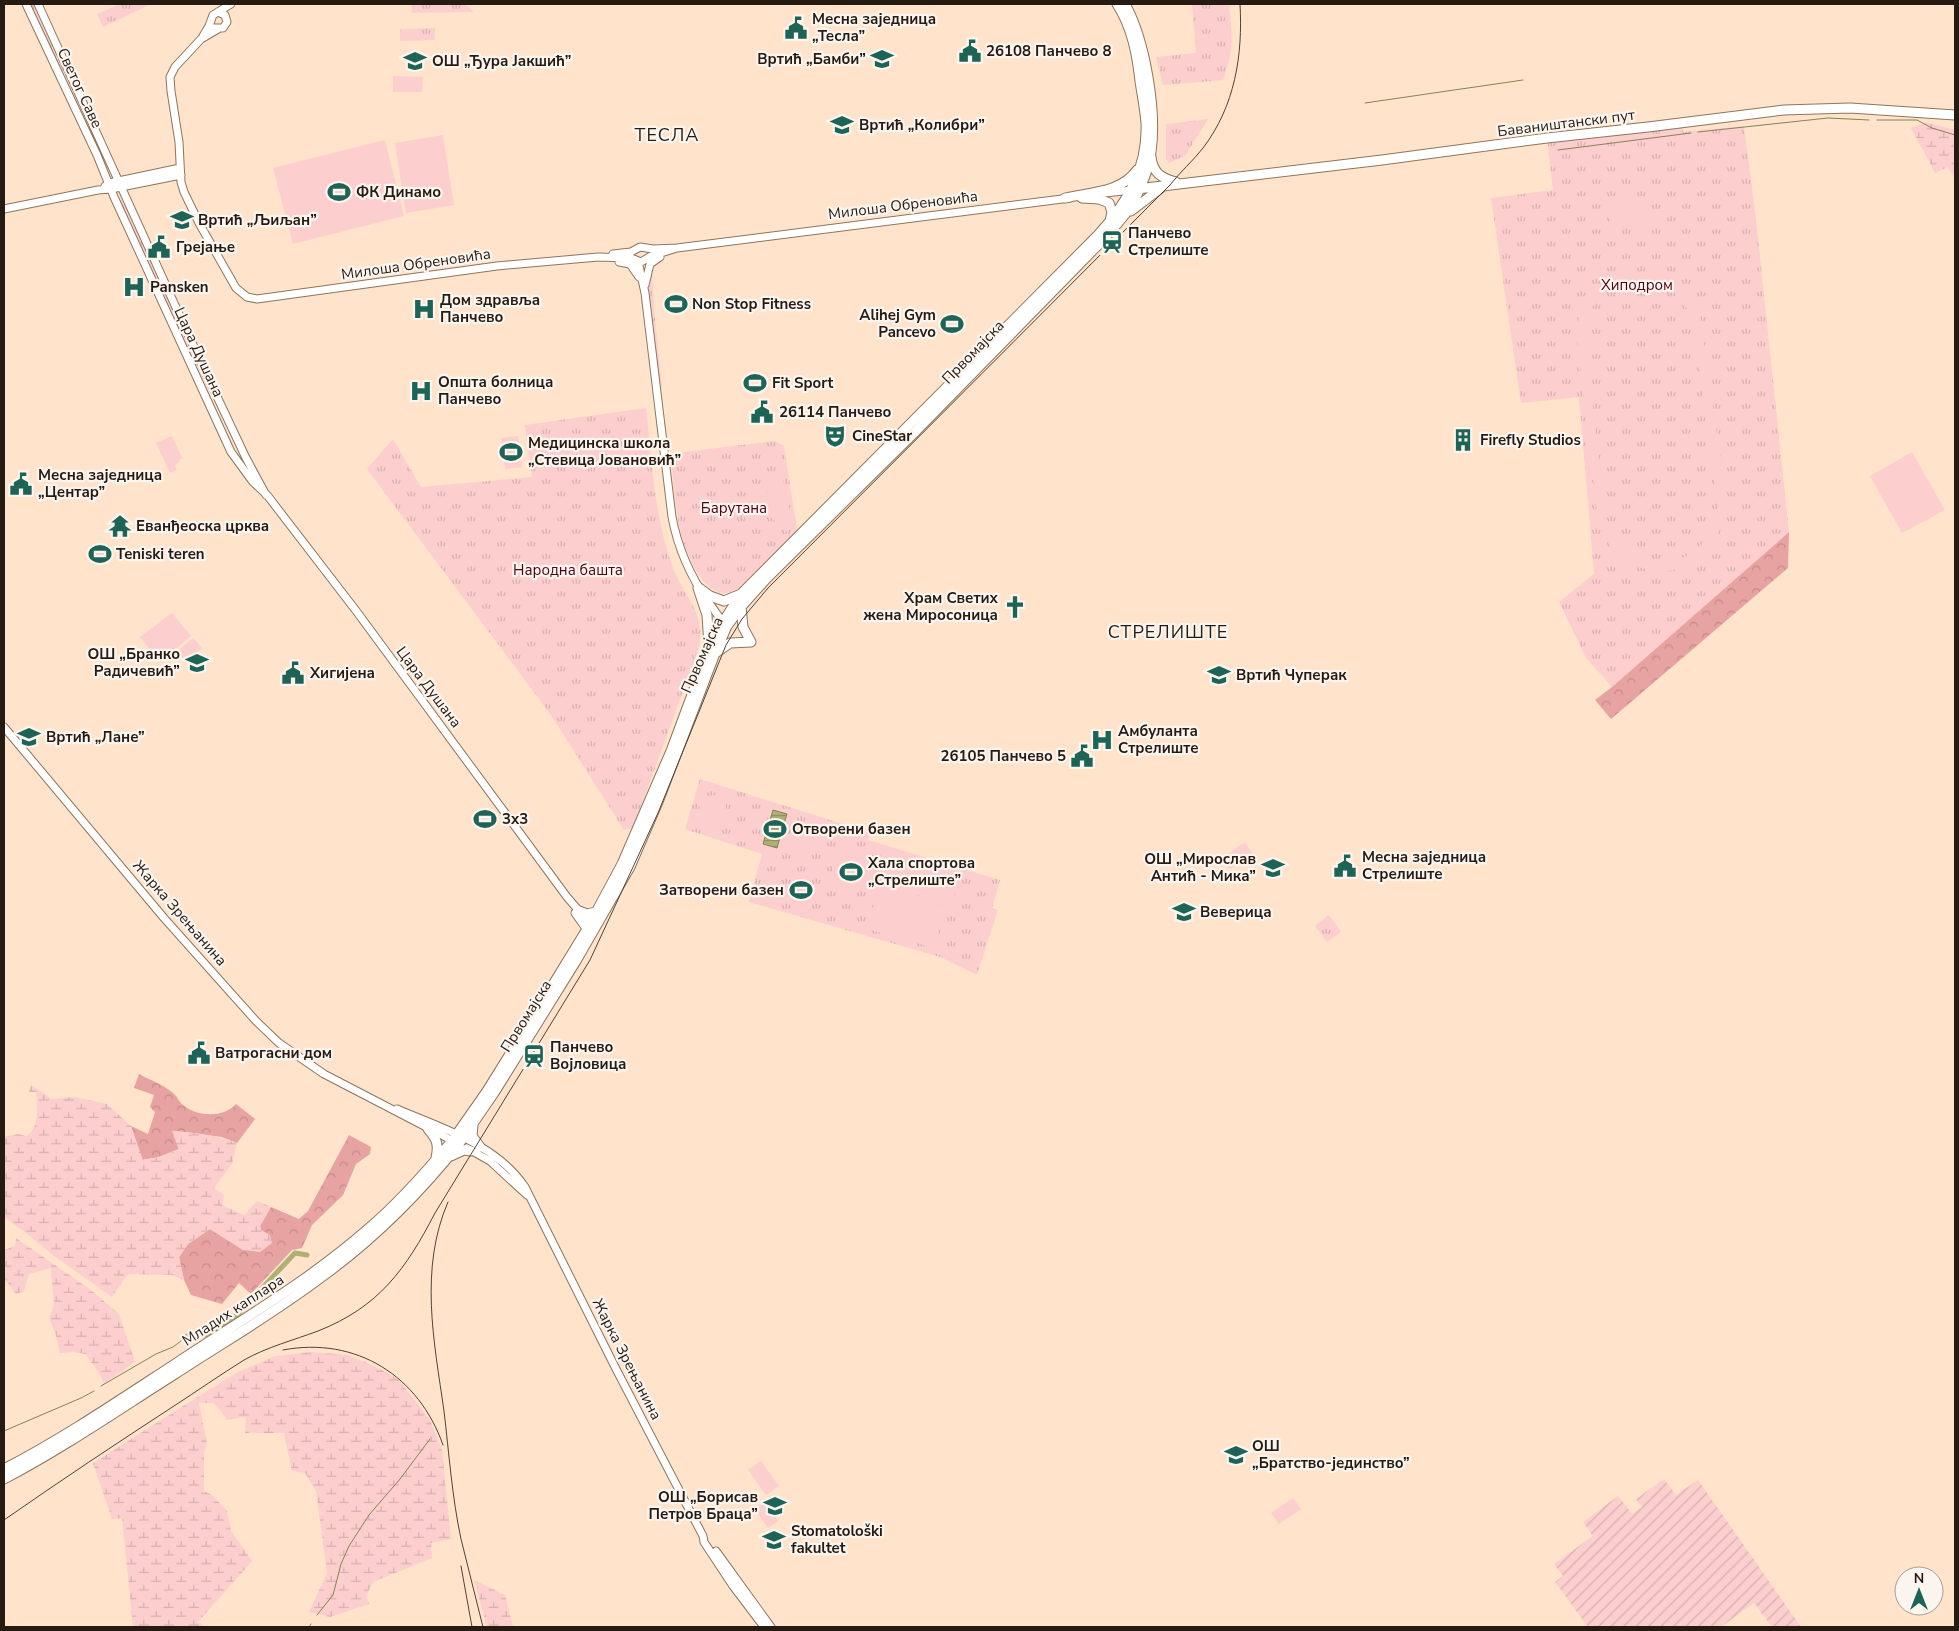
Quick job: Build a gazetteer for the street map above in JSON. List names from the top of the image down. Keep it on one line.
{"streets":{"main road":["Баваништански пут","Првомајска","Младих каплара"],"street":["Светог Саве","Милоша Обреновића","Цара Душана","Жарка Зрењанина"]},"crossings":[["Светог Саве","Цара Душана"],["Баваништански пут","Милоша Обреновића"],["Баваништански пут","Првомајска"],["Милоша Обреновића","Првомајска"],["Цара Душана","Првомајска"],["Првомајска","Жарка Зрењанина"],["Првомајска","Младих каплара"],["Жарка Зрењанина","Младих каплара"]],"districts":["ТЕСЛА","СТРЕЛИШТЕ"],"parks":["Хиподром","Барутана","Народна башта"],"places":{"public building":["Месна заједница „Тесла”","26108 Панчево 8","Грејање","26114 Панчево","Месна заједница „Центар”","Хигијена","26105 Панчево 5","Месна заједница Стрелиште","Ватрогасни дом"],"school or university":["Вртић „Бамби”","ОШ „Ђура Јакшић”","Вртић „Колибри”","Вртић „Љиљан”","ОШ „Бранко Радичевић”","Вртић Чуперак","Вртић „Лане”","ОШ „Мирослав Антић - Мика”","Веверица","ОШ „Братство-јединство”","ОШ „Борисав Петров Браца”","Stomatološki fakultet"],"sports":["ФК Динамо","Non Stop Fitness","Alihej Gym Pancevo","Fit Sport","Медицинска школа „Стевица Јовановић”","Teniski teren","3x3","Отворени базен","Хала спортова „Стрелиште”","Затворени базен"],"station":["Панчево Стрелиште","Панчево Војловица"],"hospital":["Pansken","Дом здравља Панчево","Општа болница Панчево","Амбуланта Стрелиште"],"theatre":["CineStar"],"building":["Firefly Studios"],"temple":["Еванђеоска црква"],"church":["Храм Светих жена Миросоница"]},"north":"top"}
